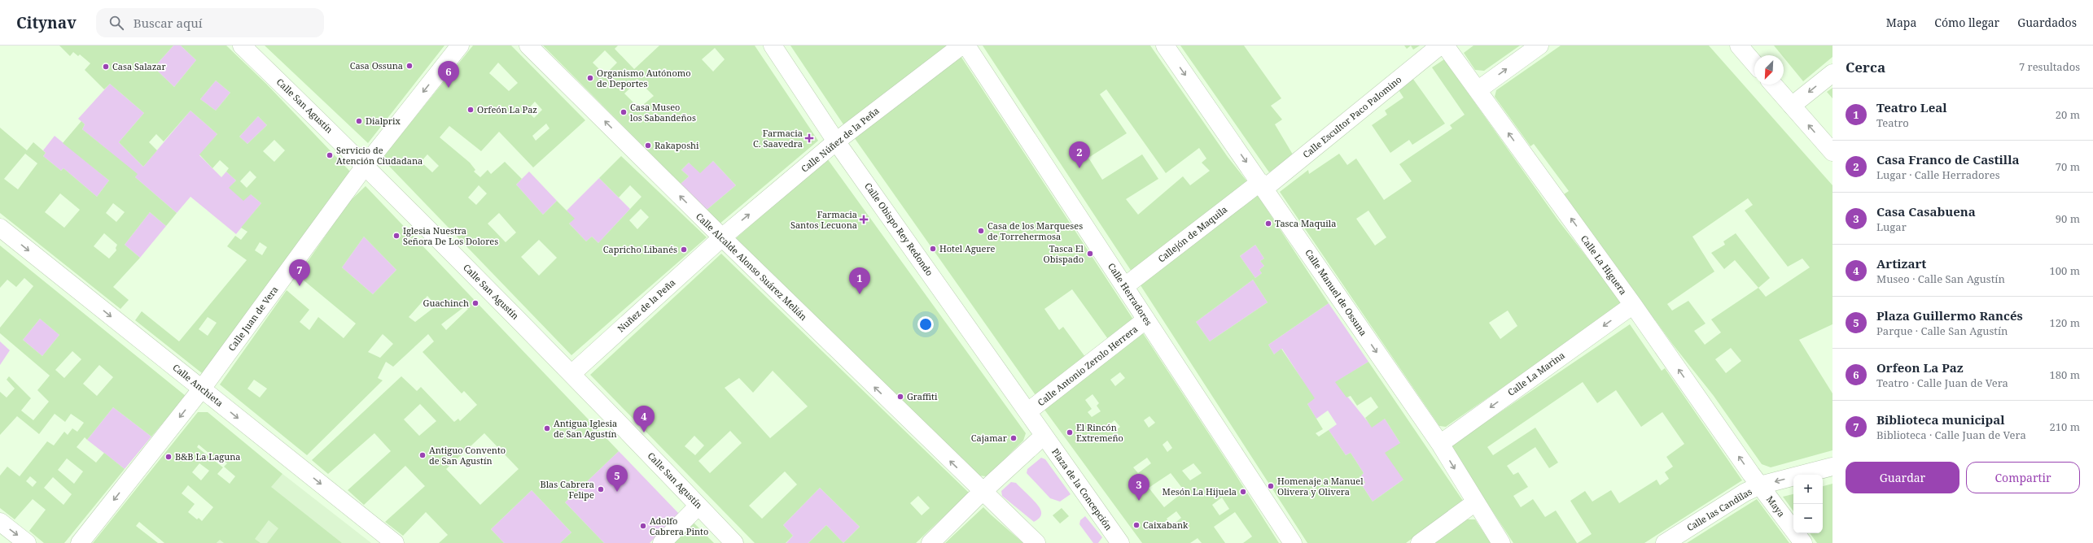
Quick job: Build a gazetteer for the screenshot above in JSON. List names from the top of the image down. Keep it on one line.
{"streets":{"street":["Calle San Agustín","Calle Escultor Paco Palomino","Calle Núñez de la Peña","Calle Obispo Rey Redondo","Callejón de Maquila","Calle La Higuera","Calle Alcalde Alonso Suárez Melián","Calle Manuel de Ossuna","Calle Herradores","Nuñez de la Peña","Calle Juan de Vera","Calle Antonio Zerolo Herrera","Calle La Marina","Calle Anchieta","Plaza de la Concepción","Maya","Calle las Candilas"]},"crossings":[["Calle San Agustín","Nuñez de la Peña"],["Calle San Agustín","Calle Juan de Vera"],["Calle Escultor Paco Palomino","Callejón de Maquila"],["Calle Escultor Paco Palomino","Calle Manuel de Ossuna"],["Calle Núñez de la Peña","Calle Obispo Rey Redondo"],["Calle Núñez de la Peña","Calle Alcalde Alonso Suárez Melián"],["Calle Núñez de la Peña","Nuñez de la Peña"],["Calle Obispo Rey Redondo","Calle Antonio Zerolo Herrera"],["Calle Obispo Rey Redondo","Plaza de la Concepción"],["Callejón de Maquila","Calle Manuel de Ossuna"],["Callejón de Maquila","Calle Herradores"],["Calle La Higuera","Calle La Marina"],["Calle La Higuera","Maya"],["Calle La Higuera","Calle las Candilas"],["Calle Alcalde Alonso Suárez Melián","Nuñez de la Peña"],["Calle Manuel de Ossuna","Calle La Marina"],["Calle Herradores","Calle Antonio Zerolo Herrera"],["Calle Juan de Vera","Calle Anchieta"],["Calle Antonio Zerolo Herrera","Plaza de la Concepción"],["Maya","Calle las Candilas"]],"one_way":["Calle Núñez de la Peña","Calle La Higuera","Calle Alcalde Alonso Suárez Melián","Calle Manuel de Ossuna","Calle Juan de Vera","Calle La Marina","Calle Anchieta","Calle las Candilas"],"places":{"other":["Casa Ossuna","Casa Salazar","Organismo Autónomo de Deportes","Orfeón La Paz","Casa Museo los Sabandeños","Dialprix","Rakaposhi","Servicio de Atención Ciudadana","Tasca Maquila","Casa de los Marqueses de Torrehermosa","Iglesia Nuestra Señora De Los Dolores","Hotel Aguere","Capricho Libanés","Tasca El Obispado","Guachinch","Graffiti","Antigua Iglesia de San Agustín","El Rincón Extremeño","Cajamar","Antiguo Convento de San Agustín","B&B La Laguna","Homenaje a Manuel Olivera y Olivera","Blas Cabrera Felipe","Mesón La Hijuela","Caixabank","Adolfo Cabrera Pinto"],"health":["Farmacia C. Saavedra","Farmacia Santos Lecuona"]},"north":"bottom left","page":{"header":"Citynav","search":"Buscar aquí","nav":["Mapa","Cómo llegar","Guardados"],"heading":["Cerca","7 resultados"],"pins":["6","2","7","1","4","5","3"],"list":[{"mark":"1","name":"Teatro Leal","note":"Teatro","value":"20 m"},{"mark":"2","name":"Casa Franco de Castilla","note":"Lugar · Calle Herradores","value":"70 m"},{"mark":"3","name":"Casa Casabuena","note":"Lugar","value":"90 m"},{"mark":"4","name":"Artizart","note":"Museo · Calle San Agustín","value":"100 m"},{"mark":"5","name":"Plaza Guillermo Rancés","note":"Parque · Calle San Agustín","value":"120 m"},{"mark":"6","name":"Orfeon La Paz","note":"Teatro · Calle Juan de Vera","value":"180 m"},{"mark":"7","name":"Biblioteca municipal","note":"Biblioteca · Calle Juan de Vera","value":"210 m"}],"buttons":["Guardar","Compartir"],"map_buttons":["+","−"]}}
